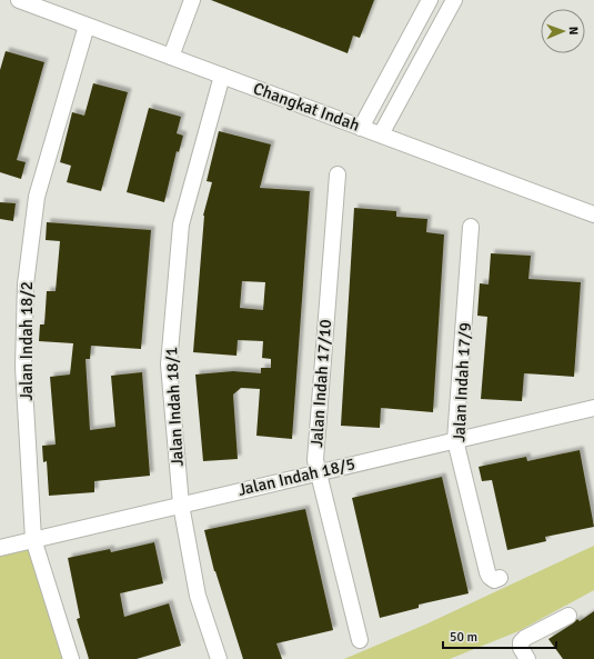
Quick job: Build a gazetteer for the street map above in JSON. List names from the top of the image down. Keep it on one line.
{"streets":{"street":["Changkat Indah","Jalan Indah 18/2","Jalan Indah 17/9","Jalan Indah 17/10","Jalan Indah 18/1","Jalan Indah 18/5"]},"crossings":[["Changkat Indah","Jalan Indah 18/2"],["Changkat Indah","Jalan Indah 18/1"],["Jalan Indah 18/2","Jalan Indah 18/5"],["Jalan Indah 17/9","Jalan Indah 18/5"],["Jalan Indah 17/10","Jalan Indah 18/5"],["Jalan Indah 18/1","Jalan Indah 18/5"]],"scale_bar":"50 m","north":"right"}
